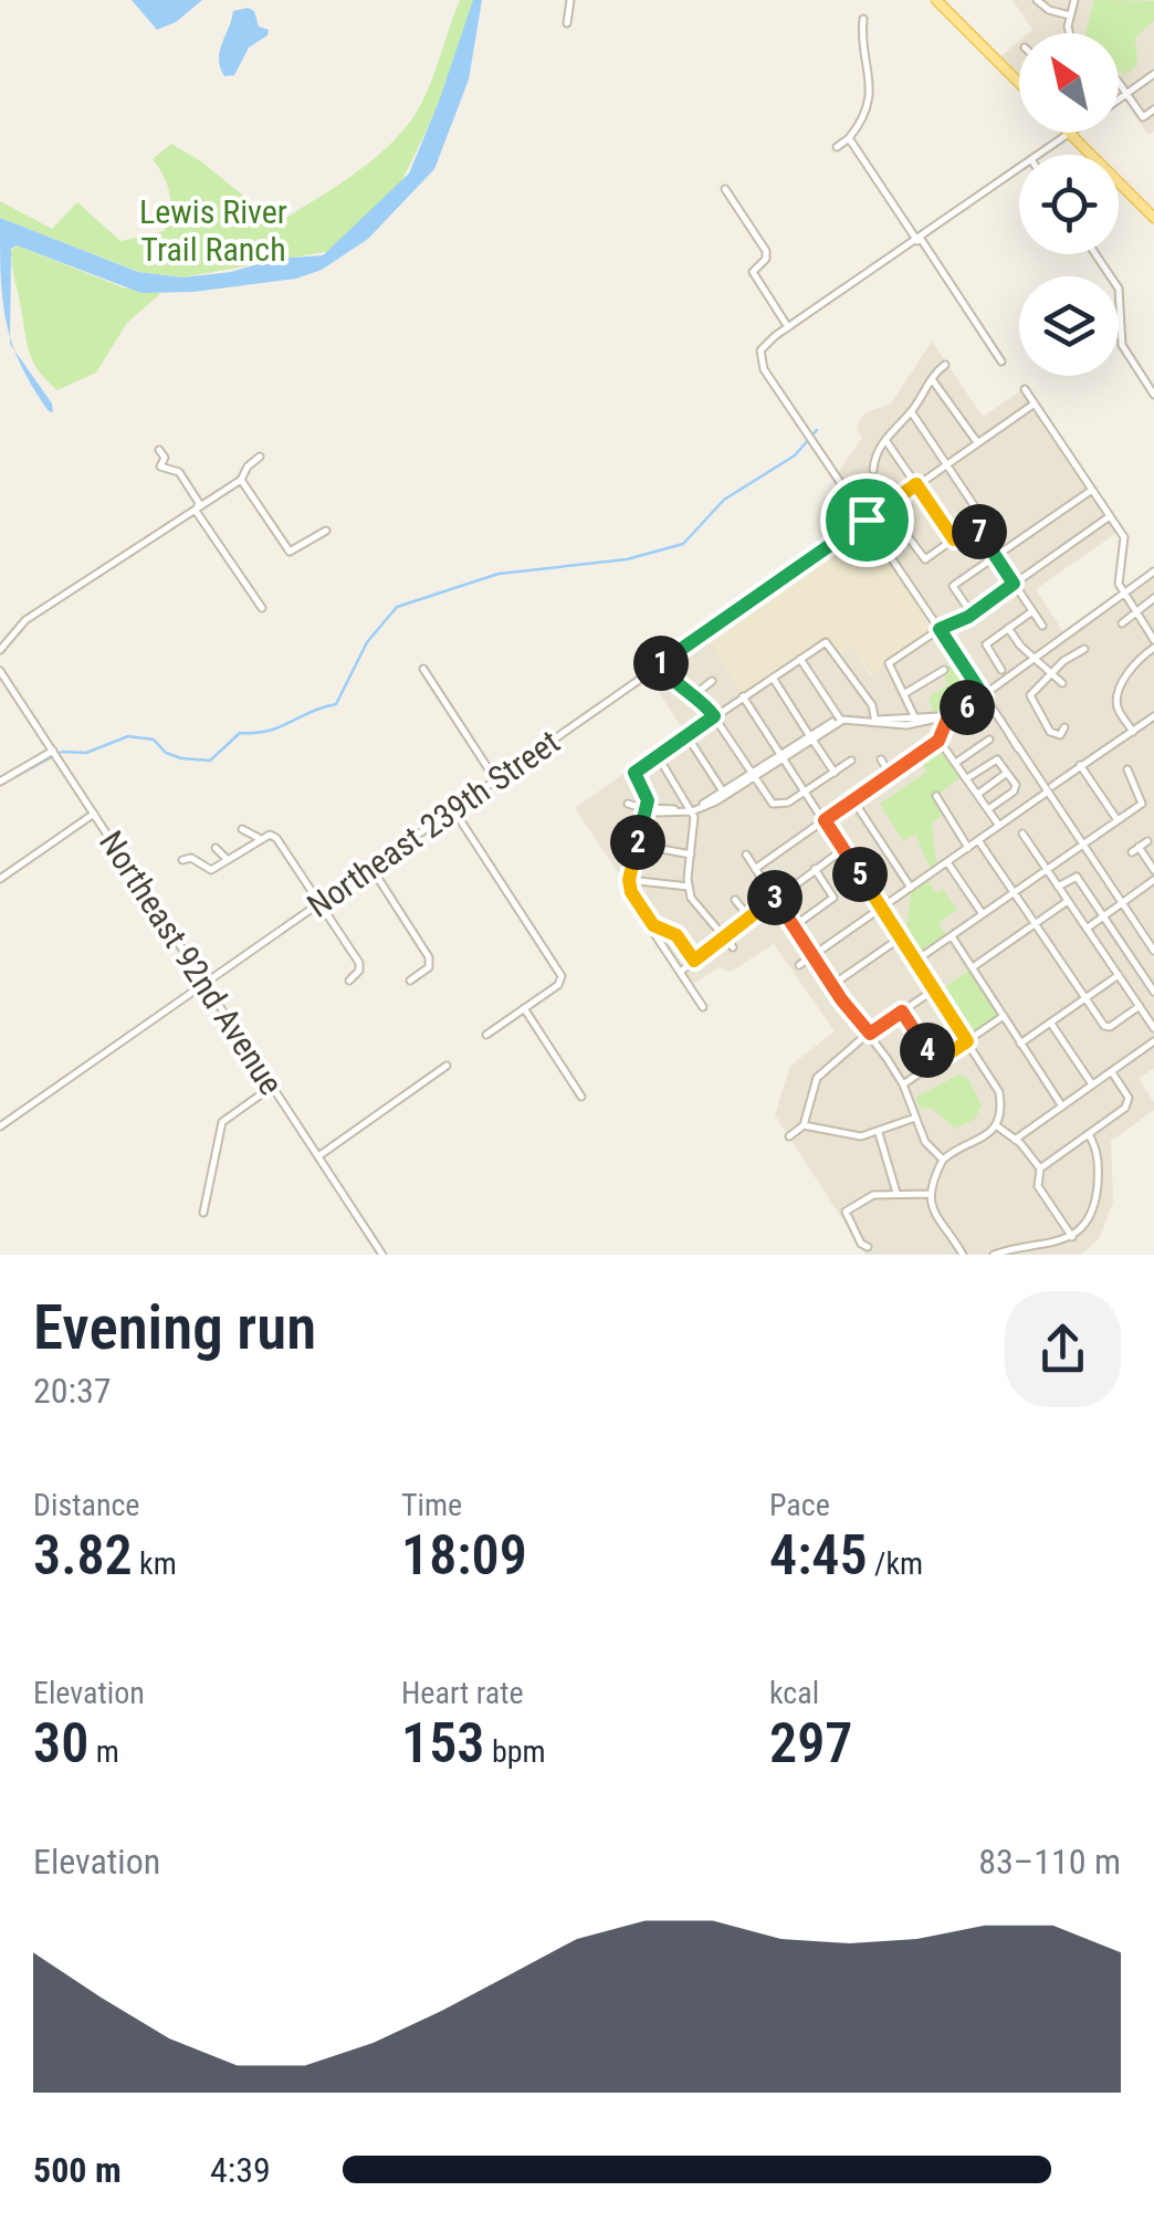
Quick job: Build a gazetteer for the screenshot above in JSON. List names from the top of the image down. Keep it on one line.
{"streets":{"street":["Northeast 239th Street","Northeast 92nd Avenue"]},"crossings":[["Northeast 239th Street","Northeast 92nd Avenue"]],"parks":["Lewis River Trail Ranch"],"north":"top left","page":{"pins":["7","1","6","2","5","3","4"],"heading":["Evening run","20:37"],"stats":[["Distance","3.82 km"],["Time","18:09"],["Pace","4:45 /km"],["Elevation","30 m"],["Heart rate","153 bpm"],["kcal","297"]],"chart":["Elevation","83–110 m"],"list":[{"name":"500 m","note":"4:39"}]}}
